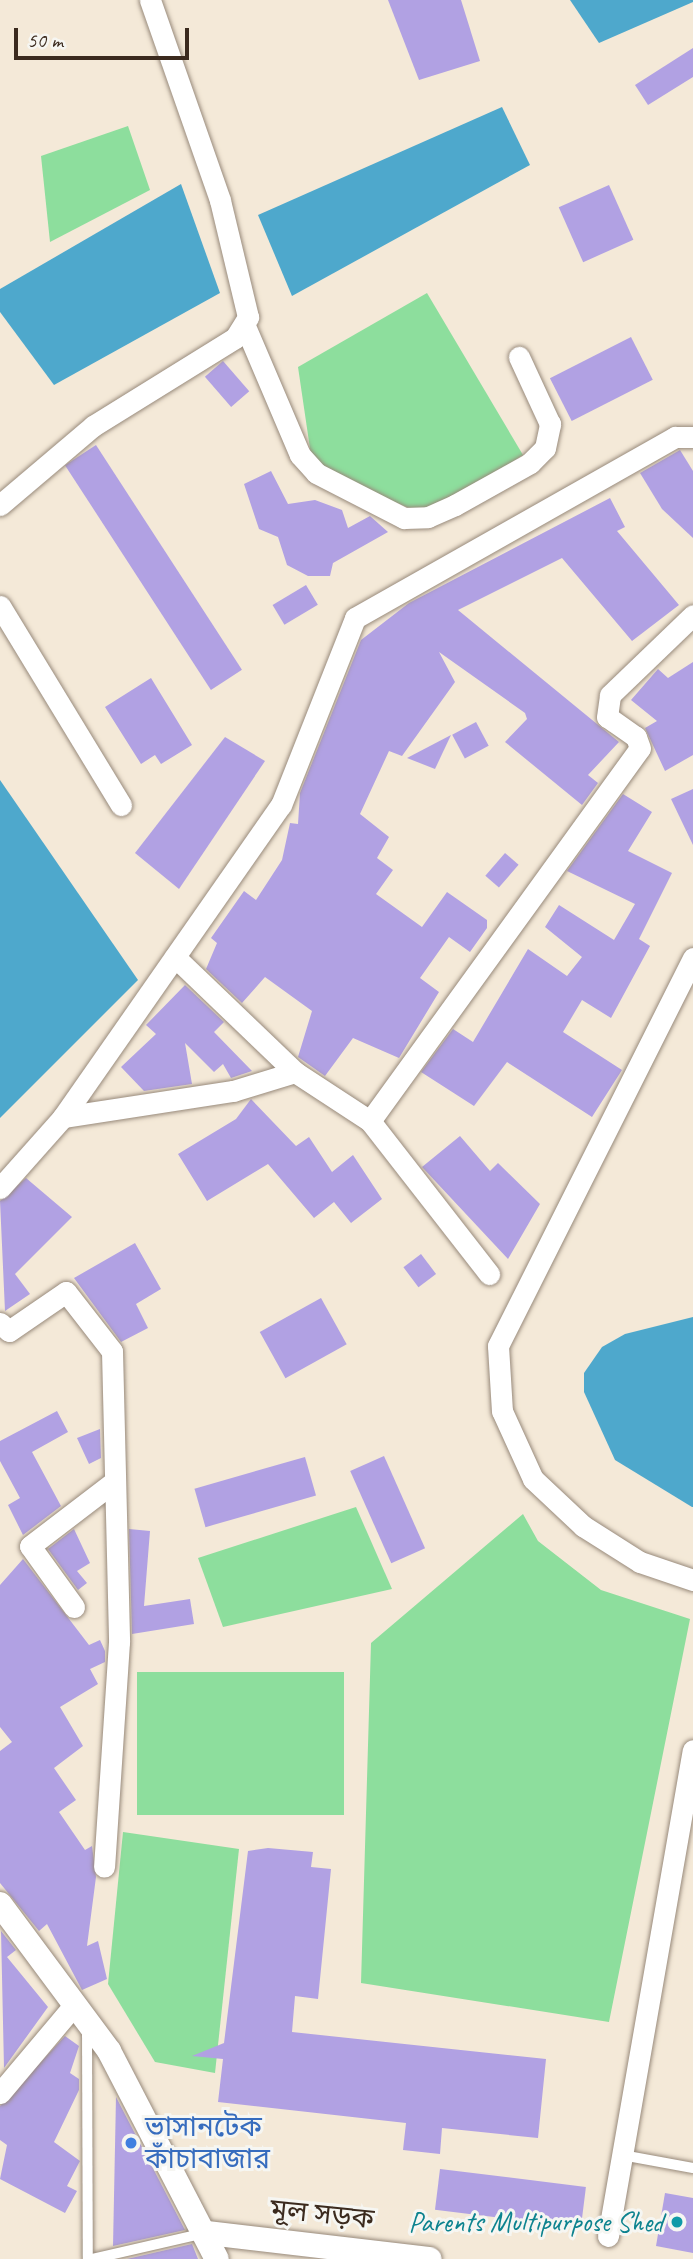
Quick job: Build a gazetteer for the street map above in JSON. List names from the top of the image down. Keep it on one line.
{"streets":{"street":["মূল সড়ক"]},"places":["ভাসানটেক কাঁচাবাজার","Parents Multipurpose Shed"],"scale_bar":"50 m"}
